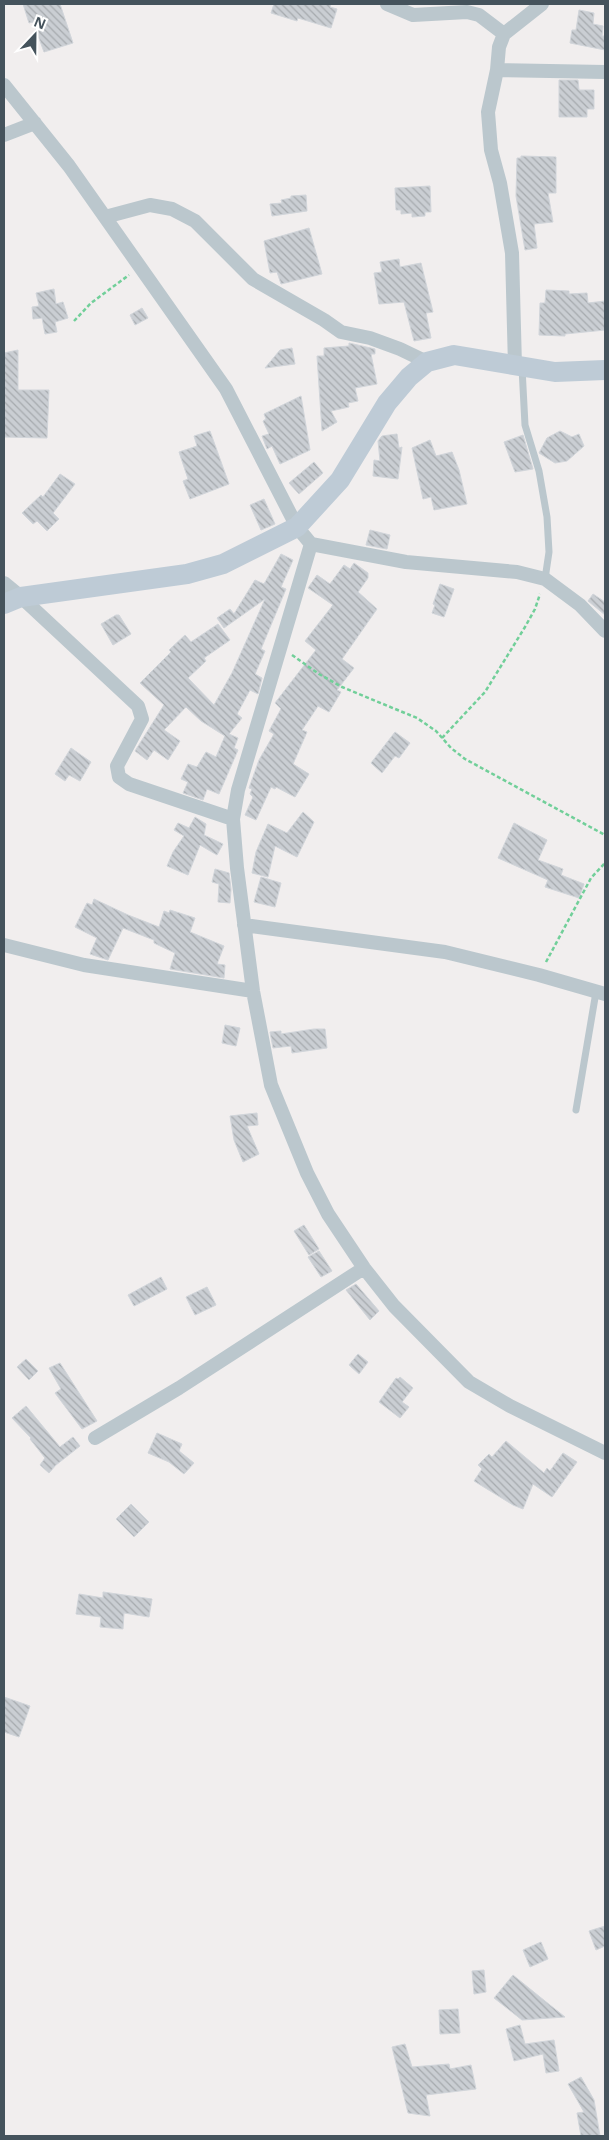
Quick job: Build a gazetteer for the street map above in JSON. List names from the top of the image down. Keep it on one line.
{"north":"top"}
